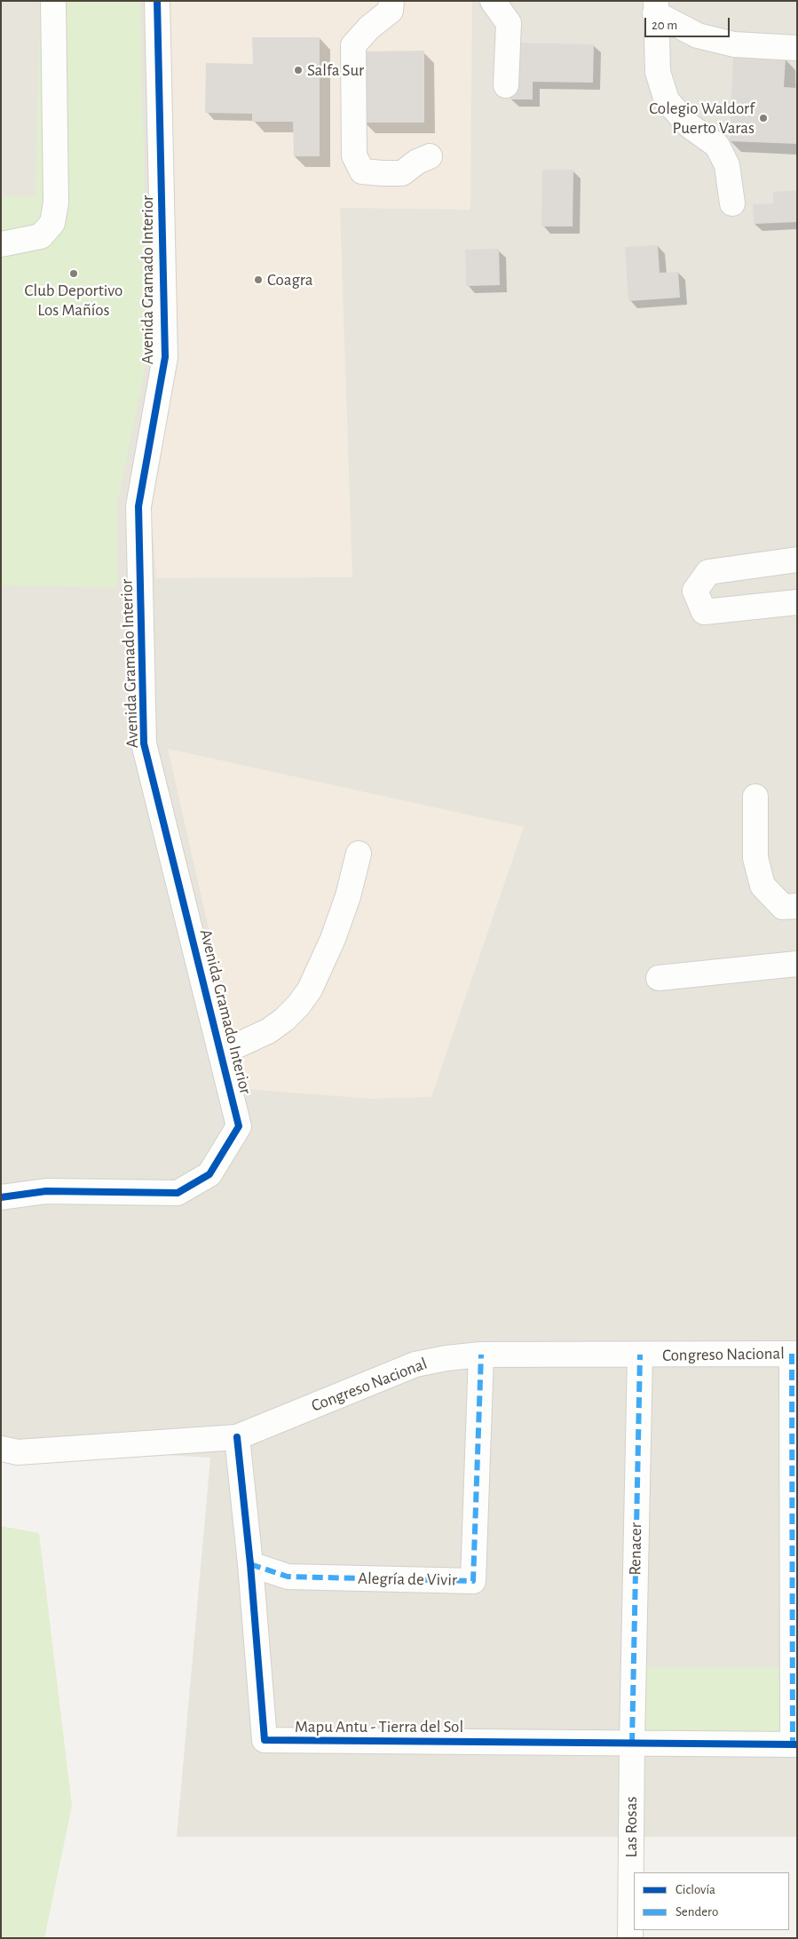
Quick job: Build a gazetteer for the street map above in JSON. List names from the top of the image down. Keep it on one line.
{"streets":{"street":["Avenida Gramado Interior","Congreso Nacional","Renacer","Alegría de Vivir","Mapu Antu - Tierra del Sol","Las Rosas"]},"crossings":[["Congreso Nacional","Renacer"],["Congreso Nacional","Alegría de Vivir"],["Congreso Nacional","Mapu Antu - Tierra del Sol"],["Renacer","Mapu Antu - Tierra del Sol"],["Renacer","Las Rosas"],["Alegría de Vivir","Mapu Antu - Tierra del Sol"],["Mapu Antu - Tierra del Sol","Las Rosas"]],"places":["Salfa Sur","Colegio Waldorf Puerto Varas","Club Deportivo Los Mañíos","Coagra"],"legend":["Ciclovía","Sendero"],"scale_bar":"20 m"}
